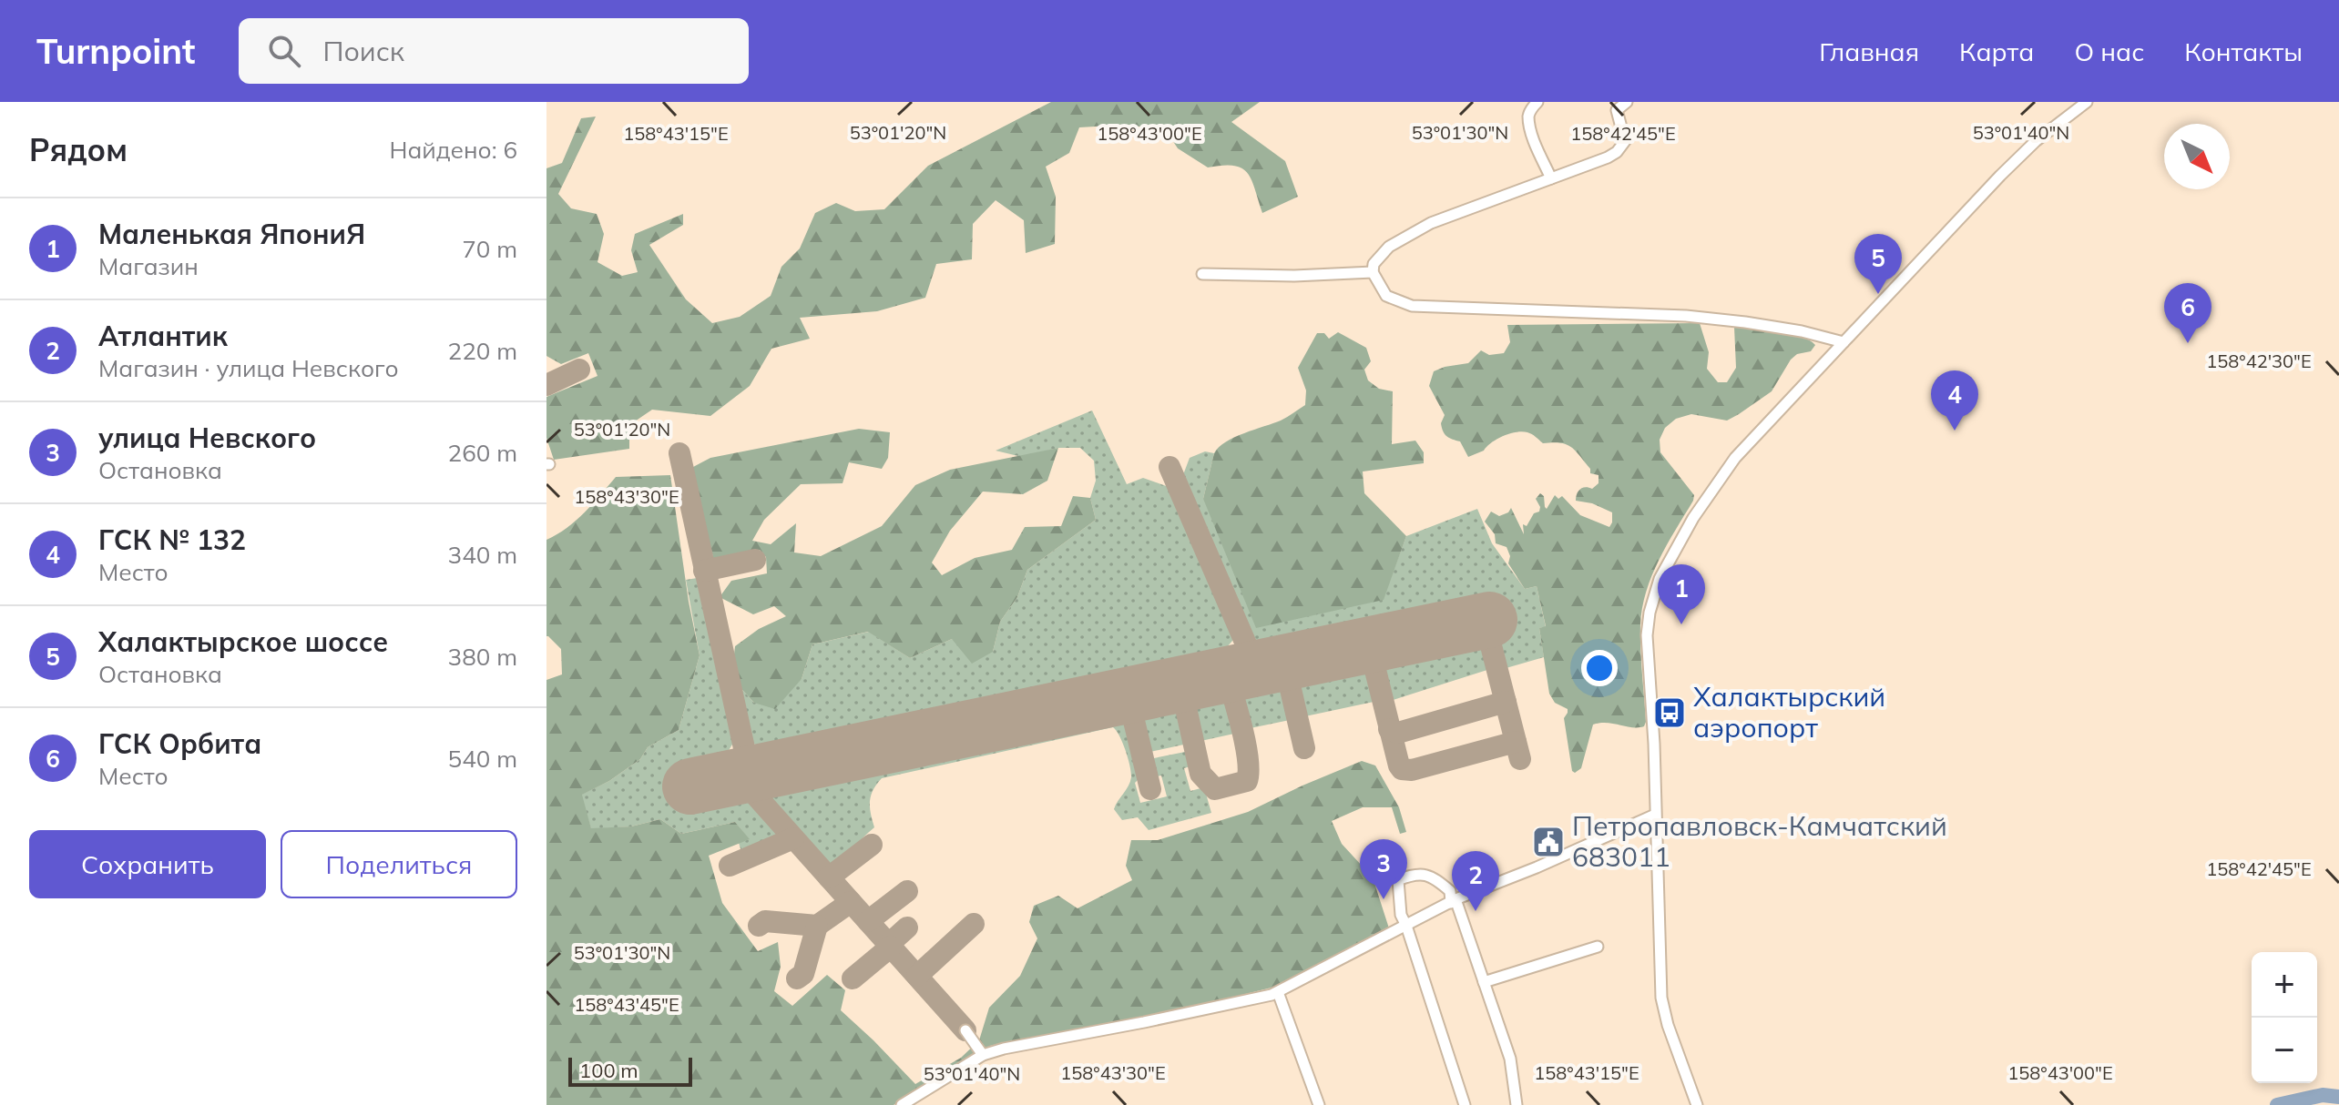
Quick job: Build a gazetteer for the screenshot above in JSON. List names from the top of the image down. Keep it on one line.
{"places":{"bus stop":["Халактырский аэропорт"],"public building":["Петропавловск-Камчатский 683011"]},"scale_bar":"100 m","north":"bottom right","page":{"header":"Turnpoint","search":"Поиск","nav":["Главная","Карта","О нас","Контакты"],"heading":["Рядом","Найдено: 6"],"list":[{"mark":"1","name":"Маленькая ЯпониЯ","note":"Магазин","value":"70 m"},{"mark":"2","name":"Атлантик","note":"Магазин · улица Невского","value":"220 m"},{"mark":"3","name":"улица Невского","note":"Остановка","value":"260 m"},{"mark":"4","name":"ГСК № 132","note":"Место","value":"340 m"},{"mark":"5","name":"Халактырское шоссе","note":"Остановка","value":"380 m"},{"mark":"6","name":"ГСК Орбита","note":"Место","value":"540 m"}],"pins":["5","6","4","1","3","2"],"buttons":["Сохранить","Поделиться"],"map_buttons":["+","−"],"scale":"100 m"},"coordinates":["53°01'20\"N","53°01'30\"N","53°01'40\"N","158°43'15\"E","158°43'00\"E","158°42'45\"E","158°42'30\"E","158°43'30\"E","158°43'45\"E"]}
